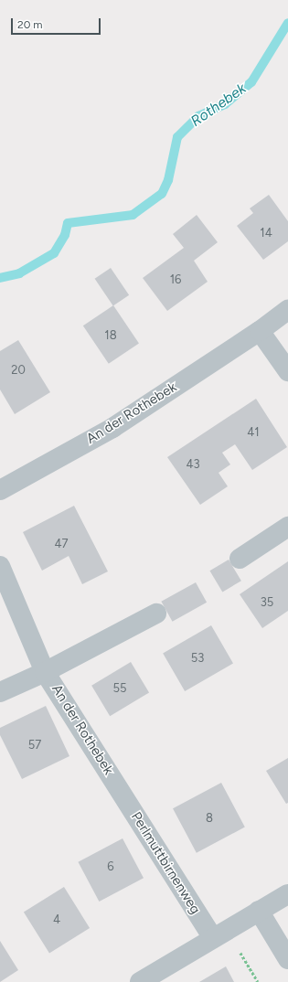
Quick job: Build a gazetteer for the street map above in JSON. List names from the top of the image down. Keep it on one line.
{"streets":{"street":["An der Rothebek","Perlmuttbirnenweg"]},"crossings":[["An der Rothebek","Perlmuttbirnenweg"]],"water":["Rothebek"],"house_numbers":["14","16","18","20","41","43","47","35","53","55","57","8","6","4"],"scale_bar":"20 m"}
